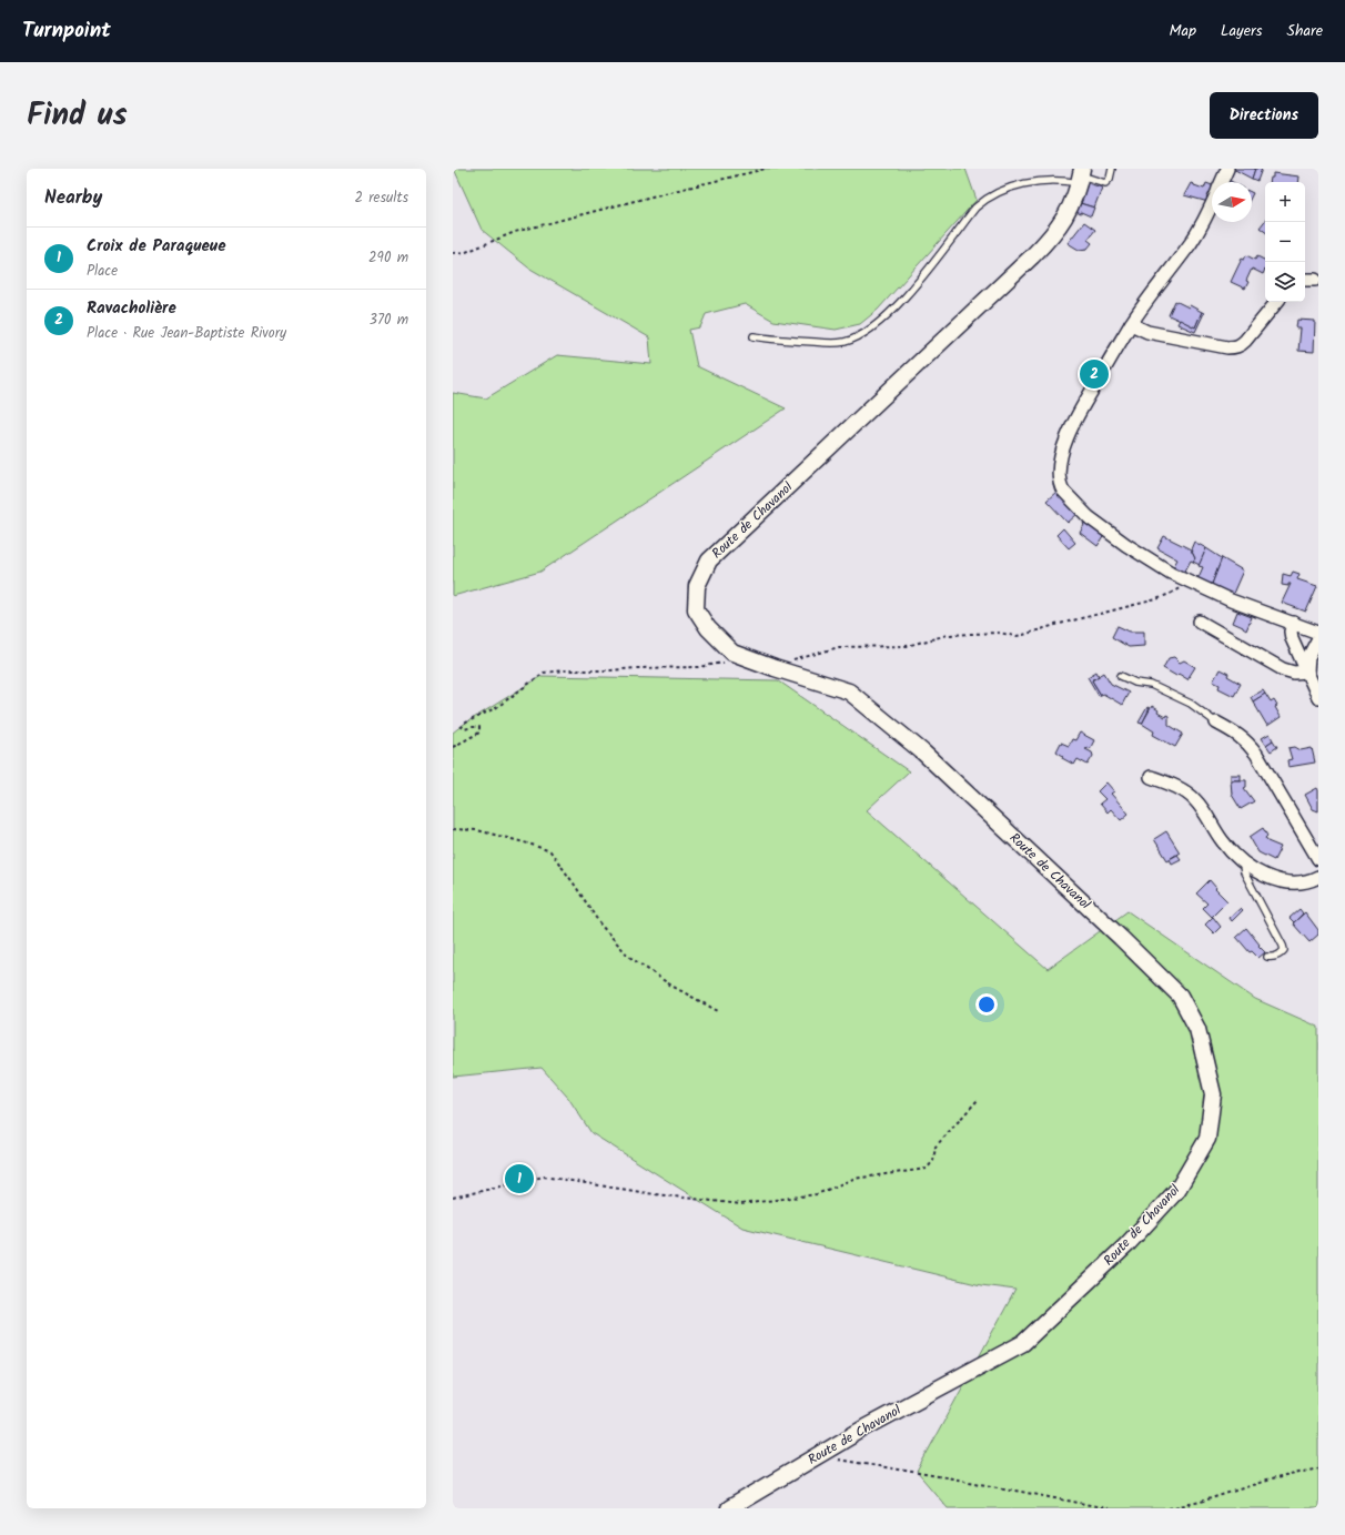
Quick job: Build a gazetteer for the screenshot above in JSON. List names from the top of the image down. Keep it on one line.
{"streets":{"street":["Route de Chavanol"]},"north":"right","page":{"header":"Turnpoint","nav":["Map","Layers","Share"],"title":"Find us","buttons":"Directions","heading":["Nearby","2 results"],"map_buttons":["+","−"],"list":[{"mark":"1","name":"Croix de Paraqueue","note":"Place","value":"290 m"},{"mark":"2","name":"Ravacholière","note":"Place · Rue Jean-Baptiste Rivory","value":"370 m"}],"pins":["2","1"]}}
